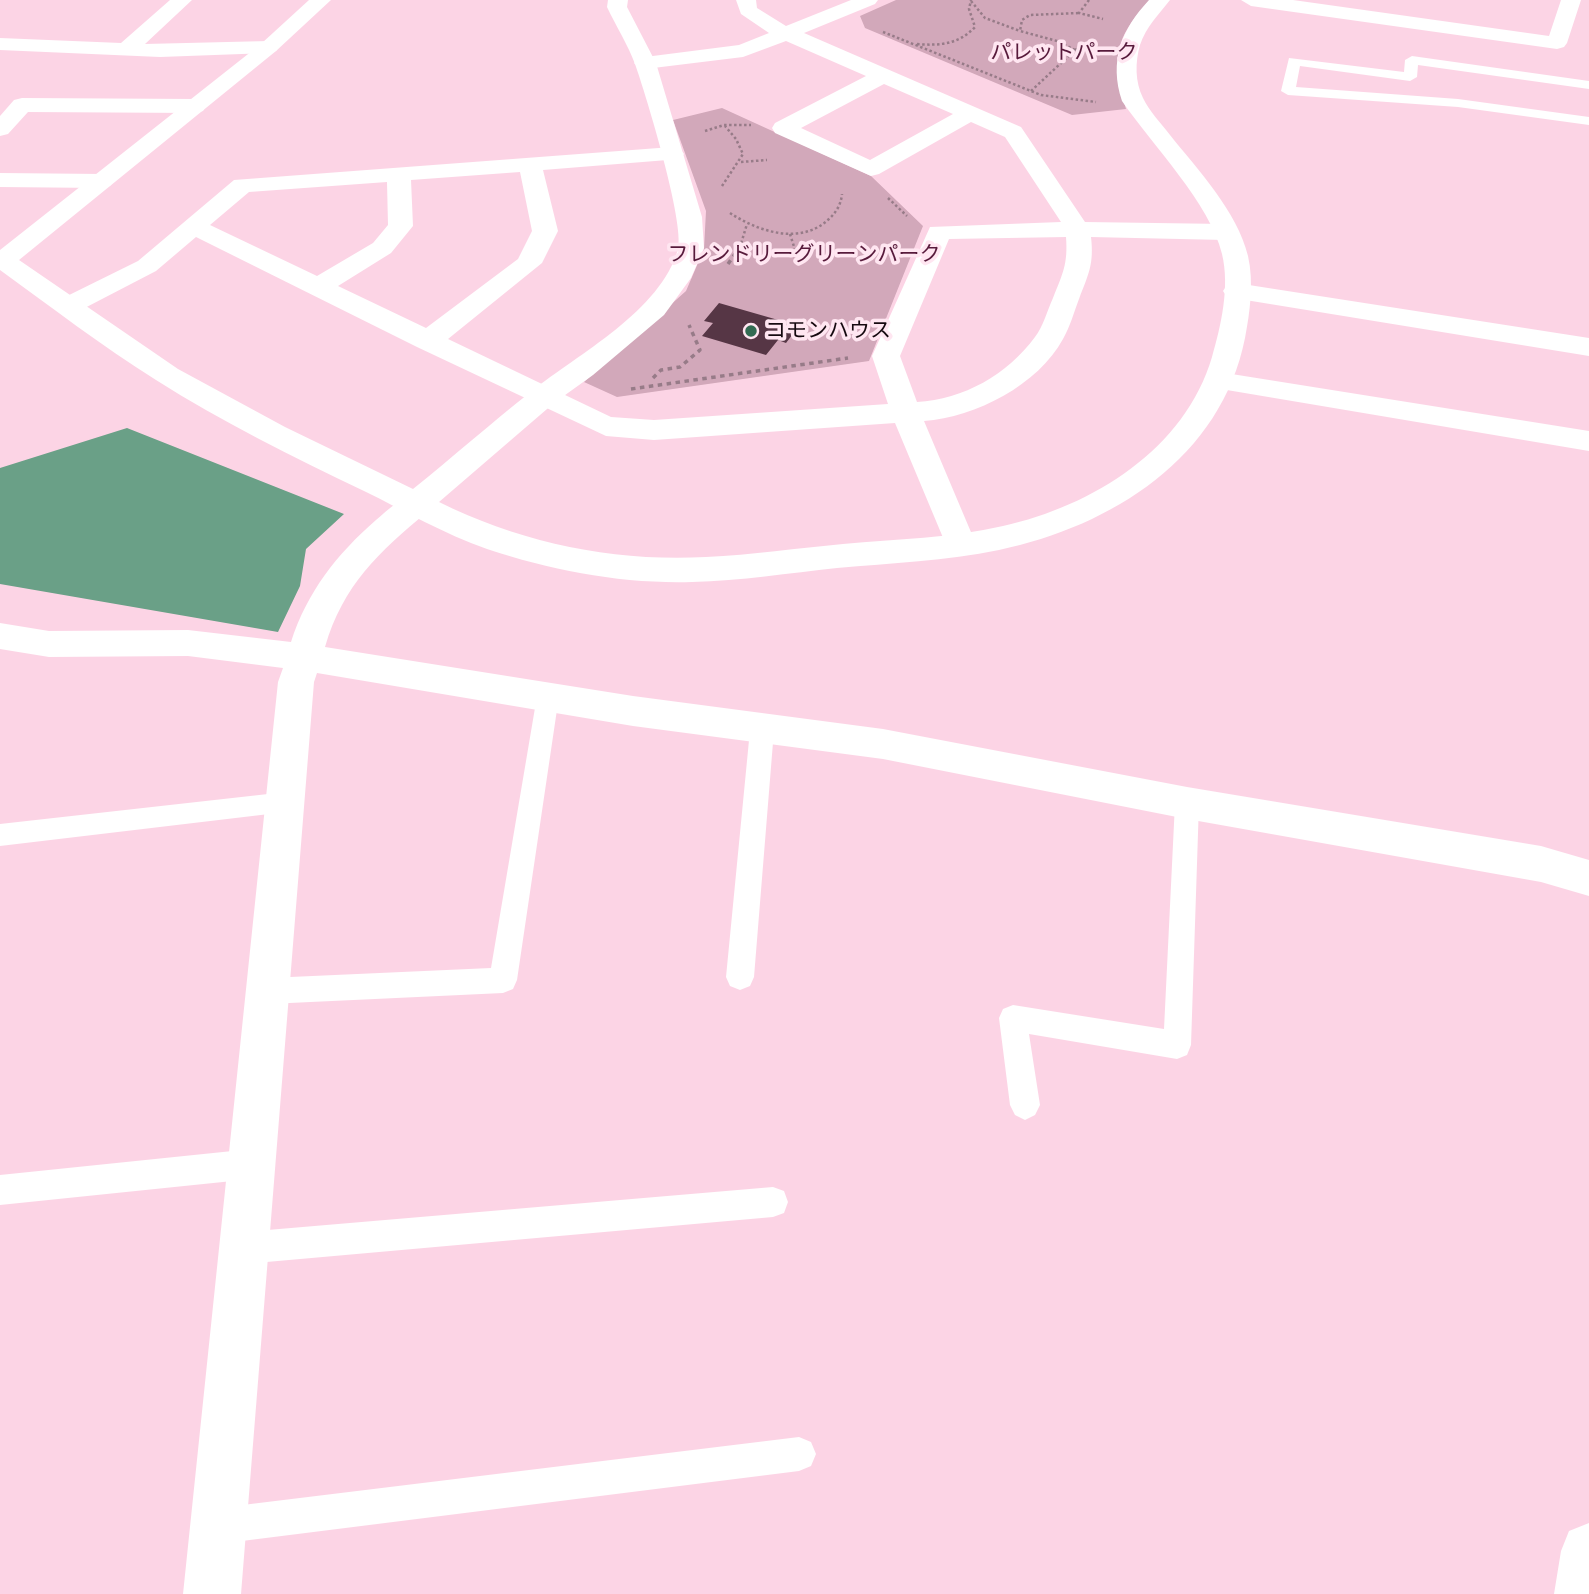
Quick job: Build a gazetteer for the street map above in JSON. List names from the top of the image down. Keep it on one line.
{"parks":["パレットパーク","フレンドリーグリーンパーク"],"places":["コモンハウス"]}
